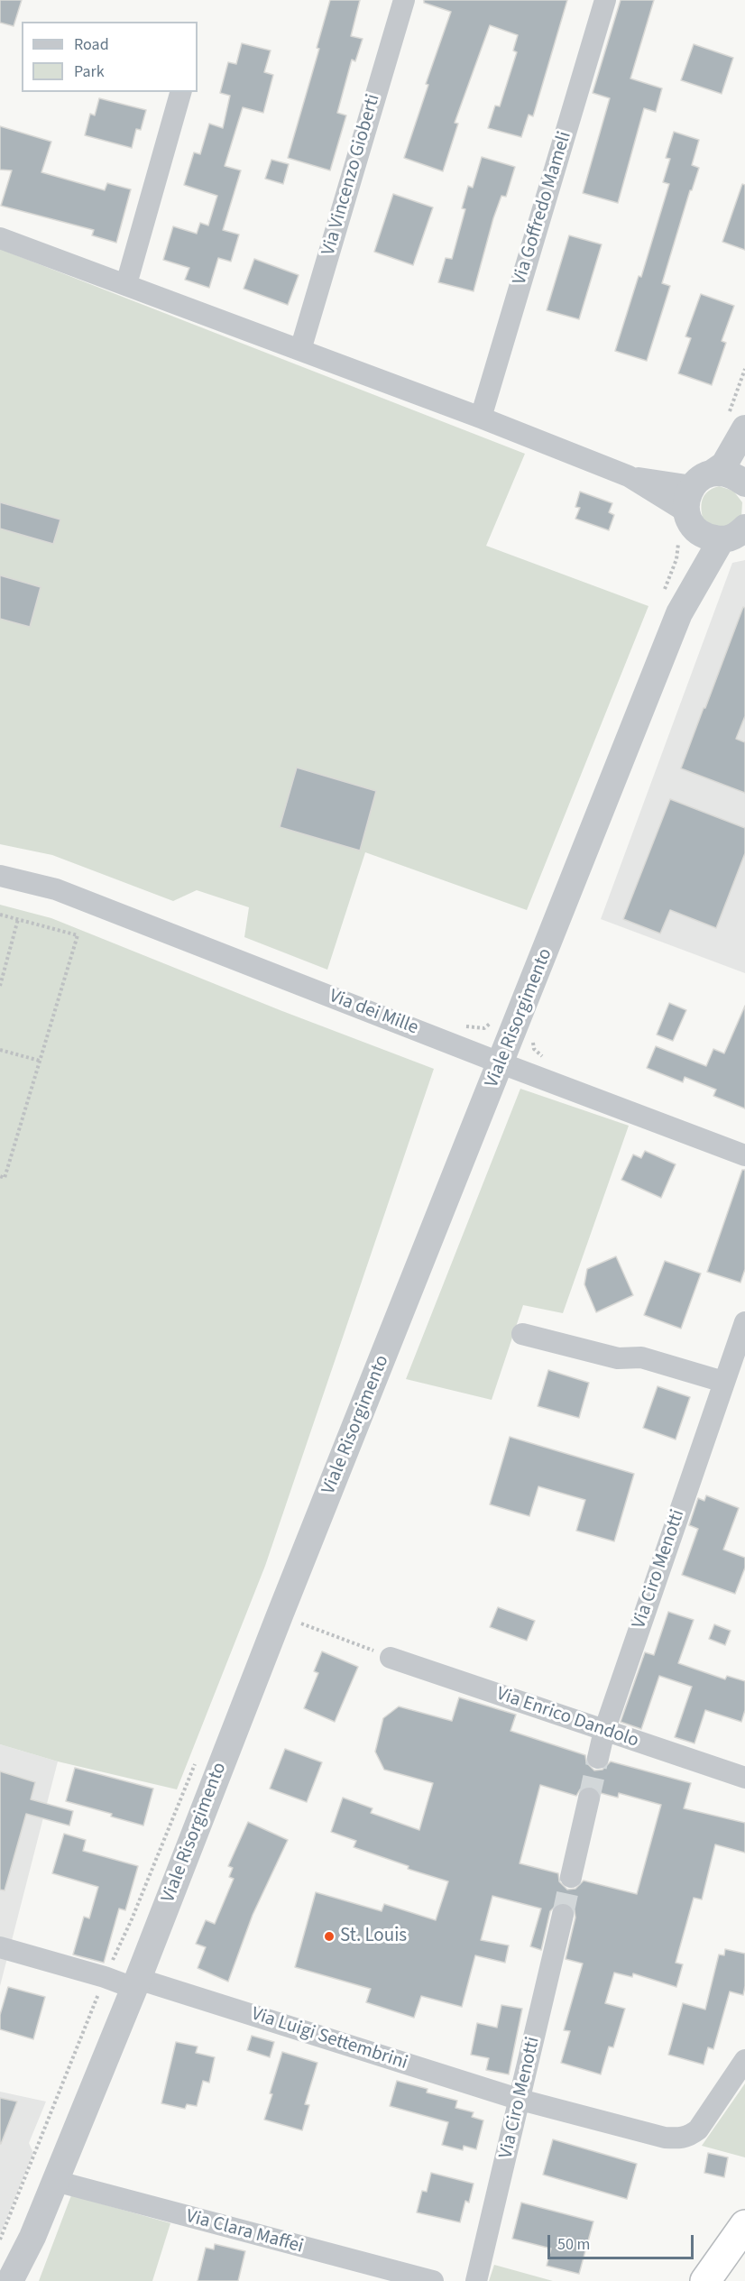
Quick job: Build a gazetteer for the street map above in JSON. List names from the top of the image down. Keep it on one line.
{"streets":{"street":["Via Vincenzo Gioberti","Via Goffredo Mameli","Via dei Mille","Viale Risorgimento","Via Ciro Menotti","Via Enrico Dandolo","Via Luigi Settembrini","Via Clara Maffei"]},"crossings":[["Via dei Mille","Viale Risorgimento"],["Viale Risorgimento","Via Luigi Settembrini"],["Viale Risorgimento","Via Clara Maffei"],["Via Ciro Menotti","Via Enrico Dandolo"],["Via Ciro Menotti","Via Luigi Settembrini"]],"places":["St. Louis"],"legend":["Road","Park"],"scale_bar":"50 m"}
